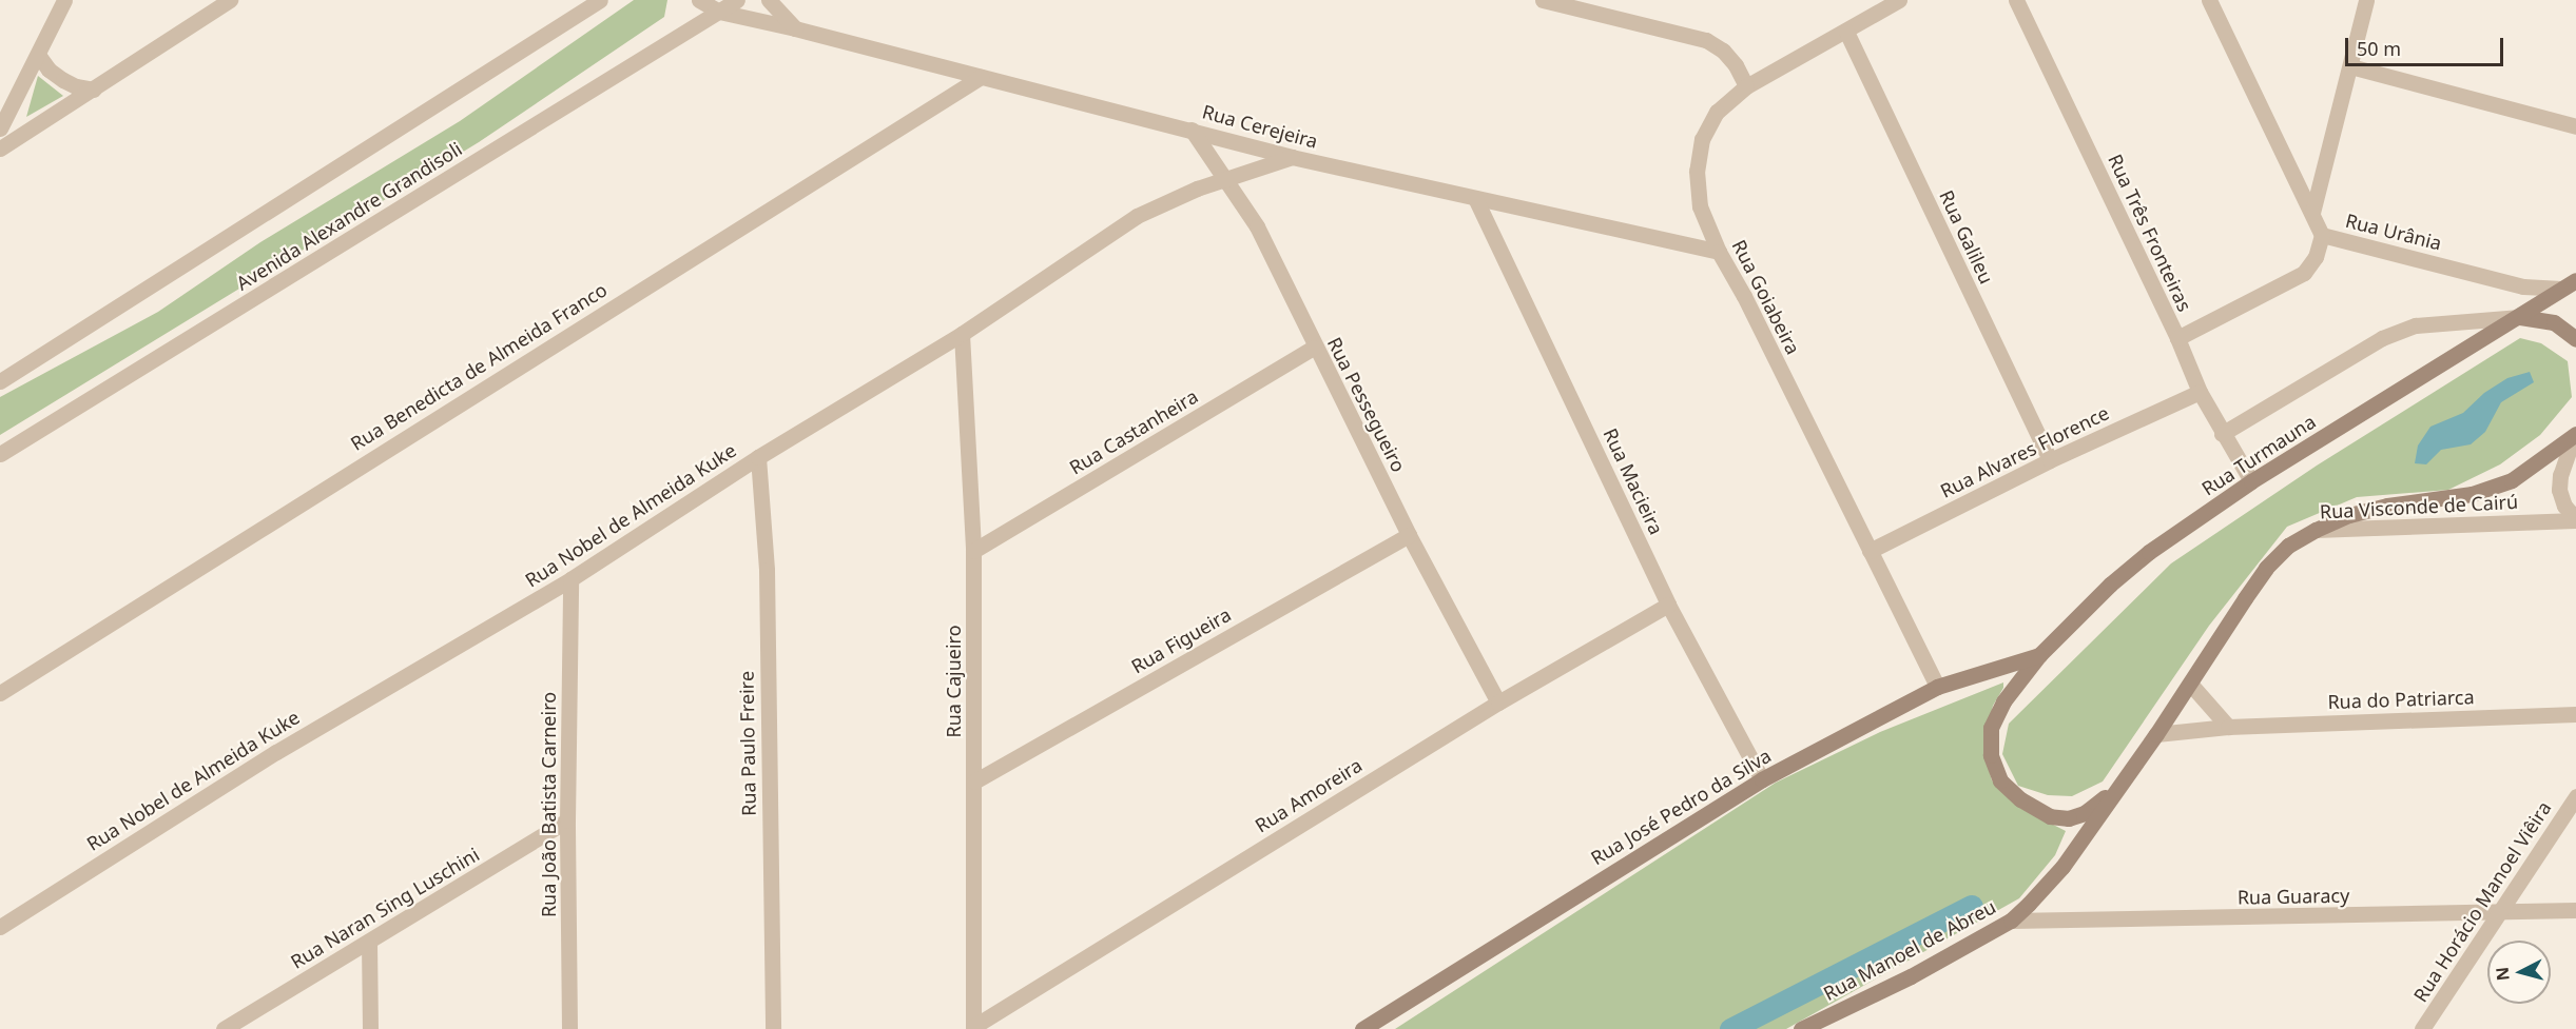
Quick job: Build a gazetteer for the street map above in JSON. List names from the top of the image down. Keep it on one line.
{"streets":{"main road":["Rua Turmauna","Rua Visconde de Cairú","Rua José Pedro da Silva","Rua Manoel de Abreu"],"street":["Rua Cerejeira","Avenida Alexandre Grandisoli","Rua Urânia","Rua Três Fronteiras","Rua Galileu","Rua Goiabeira","Rua Benedicta de Almeida Franco","Rua Pessegueiro","Rua Castanheira","Rua Alvares Florence","Rua Macieira","Rua Nobel de Almeida Kuke","Rua Figueira","Rua Cajueiro","Rua do Patriarca","Rua Paulo Freire","Rua Amoreira","Rua João Batista Carneiro","Rua Guaracy","Rua Horácio Manoel Viêira","Rua Naran Sing Luschini"]},"crossings":[["Rua Cerejeira","Avenida Alexandre Grandisoli"],["Rua Cerejeira","Rua Goiabeira"],["Rua Cerejeira","Rua Benedicta de Almeida Franco"],["Rua Cerejeira","Rua Pessegueiro"],["Rua Cerejeira","Rua Macieira"],["Rua Cerejeira","Rua Nobel de Almeida Kuke"],["Rua Urânia","Rua Três Fronteiras"],["Rua Urânia","Rua Turmauna"],["Rua Três Fronteiras","Rua Alvares Florence"],["Rua Três Fronteiras","Rua Turmauna"],["Rua Galileu","Rua Goiabeira"],["Rua Galileu","Rua Alvares Florence"],["Rua Goiabeira","Rua Alvares Florence"],["Rua Goiabeira","Rua José Pedro da Silva"],["Rua Pessegueiro","Rua Castanheira"],["Rua Pessegueiro","Rua Nobel de Almeida Kuke"],["Rua Pessegueiro","Rua Figueira"],["Rua Pessegueiro","Rua Amoreira"],["Rua Castanheira","Rua Cajueiro"],["Rua Turmauna","Rua Visconde de Cairú"],["Rua Turmauna","Rua José Pedro da Silva"],["Rua Turmauna","Rua Manoel de Abreu"],["Rua Macieira","Rua Amoreira"],["Rua Macieira","Rua José Pedro da Silva"],["Rua Visconde de Cairú","Rua do Patriarca"],["Rua Visconde de Cairú","Rua Manoel de Abreu"],["Rua Nobel de Almeida Kuke","Rua Cajueiro"],["Rua Nobel de Almeida Kuke","Rua Paulo Freire"],["Rua Nobel de Almeida Kuke","Rua João Batista Carneiro"],["Rua Figueira","Rua Cajueiro"],["Rua Cajueiro","Rua Amoreira"],["Rua João Batista Carneiro","Rua Naran Sing Luschini"],["Rua Guaracy","Rua Horácio Manoel Viêira"],["Rua Guaracy","Rua Manoel de Abreu"]],"scale_bar":"50 m","north":"left"}
